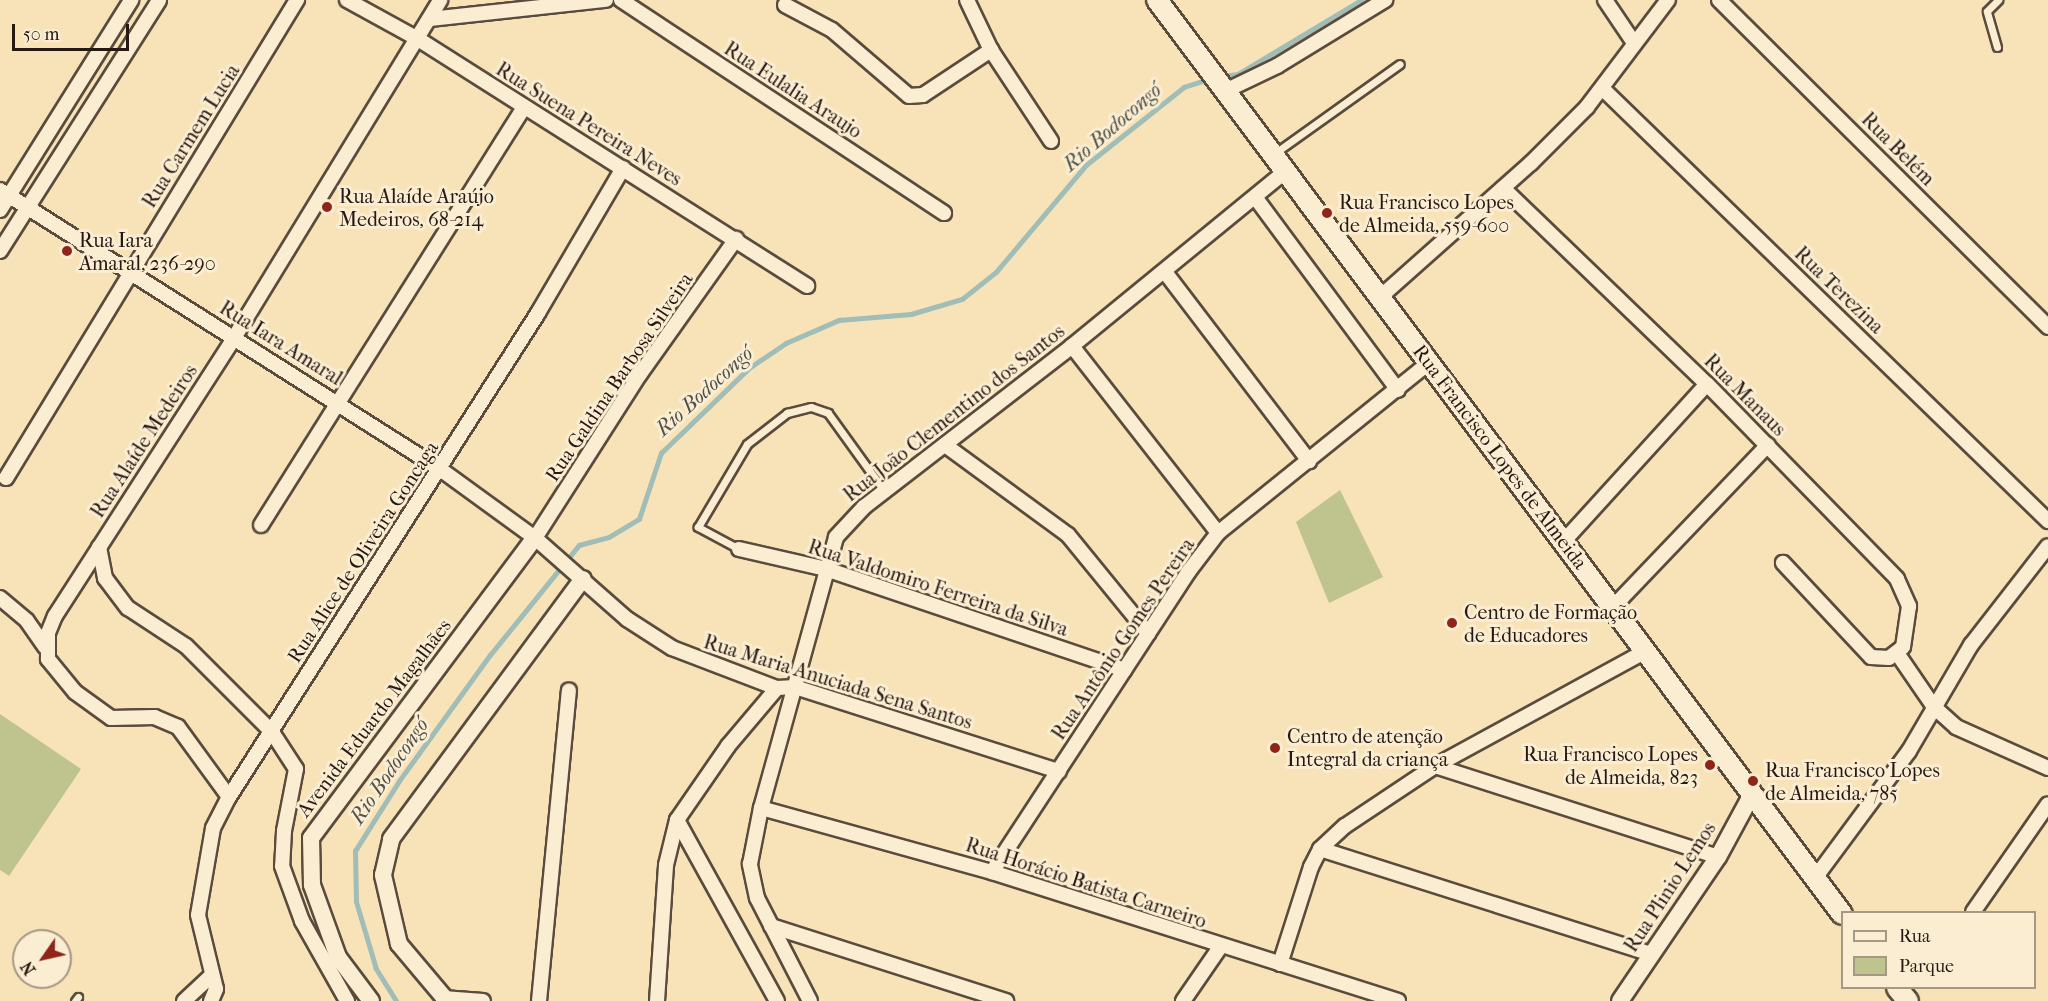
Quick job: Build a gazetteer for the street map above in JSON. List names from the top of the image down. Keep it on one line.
{"streets":{"main road":["Rua Francisco Lopes de Almeida"],"street":["Rua Eulalia Araujo","Rua Suena Pereira Neves","Rua Carmem Lucia","Rua Belém","Rua Terezina","Rua Iara Amaral","Rua Galdina Barbosa Silveira","Rua Manaus","Rua João Clementino dos Santos","Rua Alaíde Medeiros","Rua Alice de Oliveira Goncaga","Rua Valdomiro Ferreira da Silva","Rua Antônio Gomes Pereira","Rua Maria Anuciada Sena Santos","Avenida Eduardo Magalhães","Rua Horácio Batista Carneiro","Rua Plinio Lemos"]},"crossings":[["Rua Suena Pereira Neves","Rua Galdina Barbosa Silveira"],["Rua Suena Pereira Neves","Rua Alaíde Medeiros"],["Rua Suena Pereira Neves","Rua Alice de Oliveira Goncaga"],["Rua Carmem Lucia","Rua Iara Amaral"],["Rua Iara Amaral","Rua Galdina Barbosa Silveira"],["Rua Iara Amaral","Rua Alaíde Medeiros"],["Rua Iara Amaral","Rua Alice de Oliveira Goncaga"],["Rua Iara Amaral","Rua Maria Anuciada Sena Santos"],["Rua Iara Amaral","Avenida Eduardo Magalhães"],["Rua Galdina Barbosa Silveira","Rua Maria Anuciada Sena Santos"],["Rua Galdina Barbosa Silveira","Avenida Eduardo Magalhães"],["Rua João Clementino dos Santos","Rua Francisco Lopes de Almeida"],["Rua João Clementino dos Santos","Rua Valdomiro Ferreira da Silva"],["Rua João Clementino dos Santos","Rua Maria Anuciada Sena Santos"],["Rua João Clementino dos Santos","Rua Horácio Batista Carneiro"],["Rua Francisco Lopes de Almeida","Rua Antônio Gomes Pereira"],["Rua Francisco Lopes de Almeida","Rua Plinio Lemos"],["Rua Valdomiro Ferreira da Silva","Rua Antônio Gomes Pereira"],["Rua Antônio Gomes Pereira","Rua Maria Anuciada Sena Santos"],["Rua Antônio Gomes Pereira","Rua Horácio Batista Carneiro"],["Rua Maria Anuciada Sena Santos","Avenida Eduardo Magalhães"]],"water":["Rio Bodocongó"],"places":["Rua Alaíde Araújo Medeiros, 68-214","Rua Francisco Lopes de Almeida, 559-600","Rua Iara Amaral, 236-290","Centro de Formação de Educadores","Centro de atenção Integral da criança","Rua Francisco Lopes de Almeida, 823","Rua Francisco Lopes de Almeida, 785"],"legend":["Rua","Parque"],"scale_bar":"50 m","north":"bottom left"}
